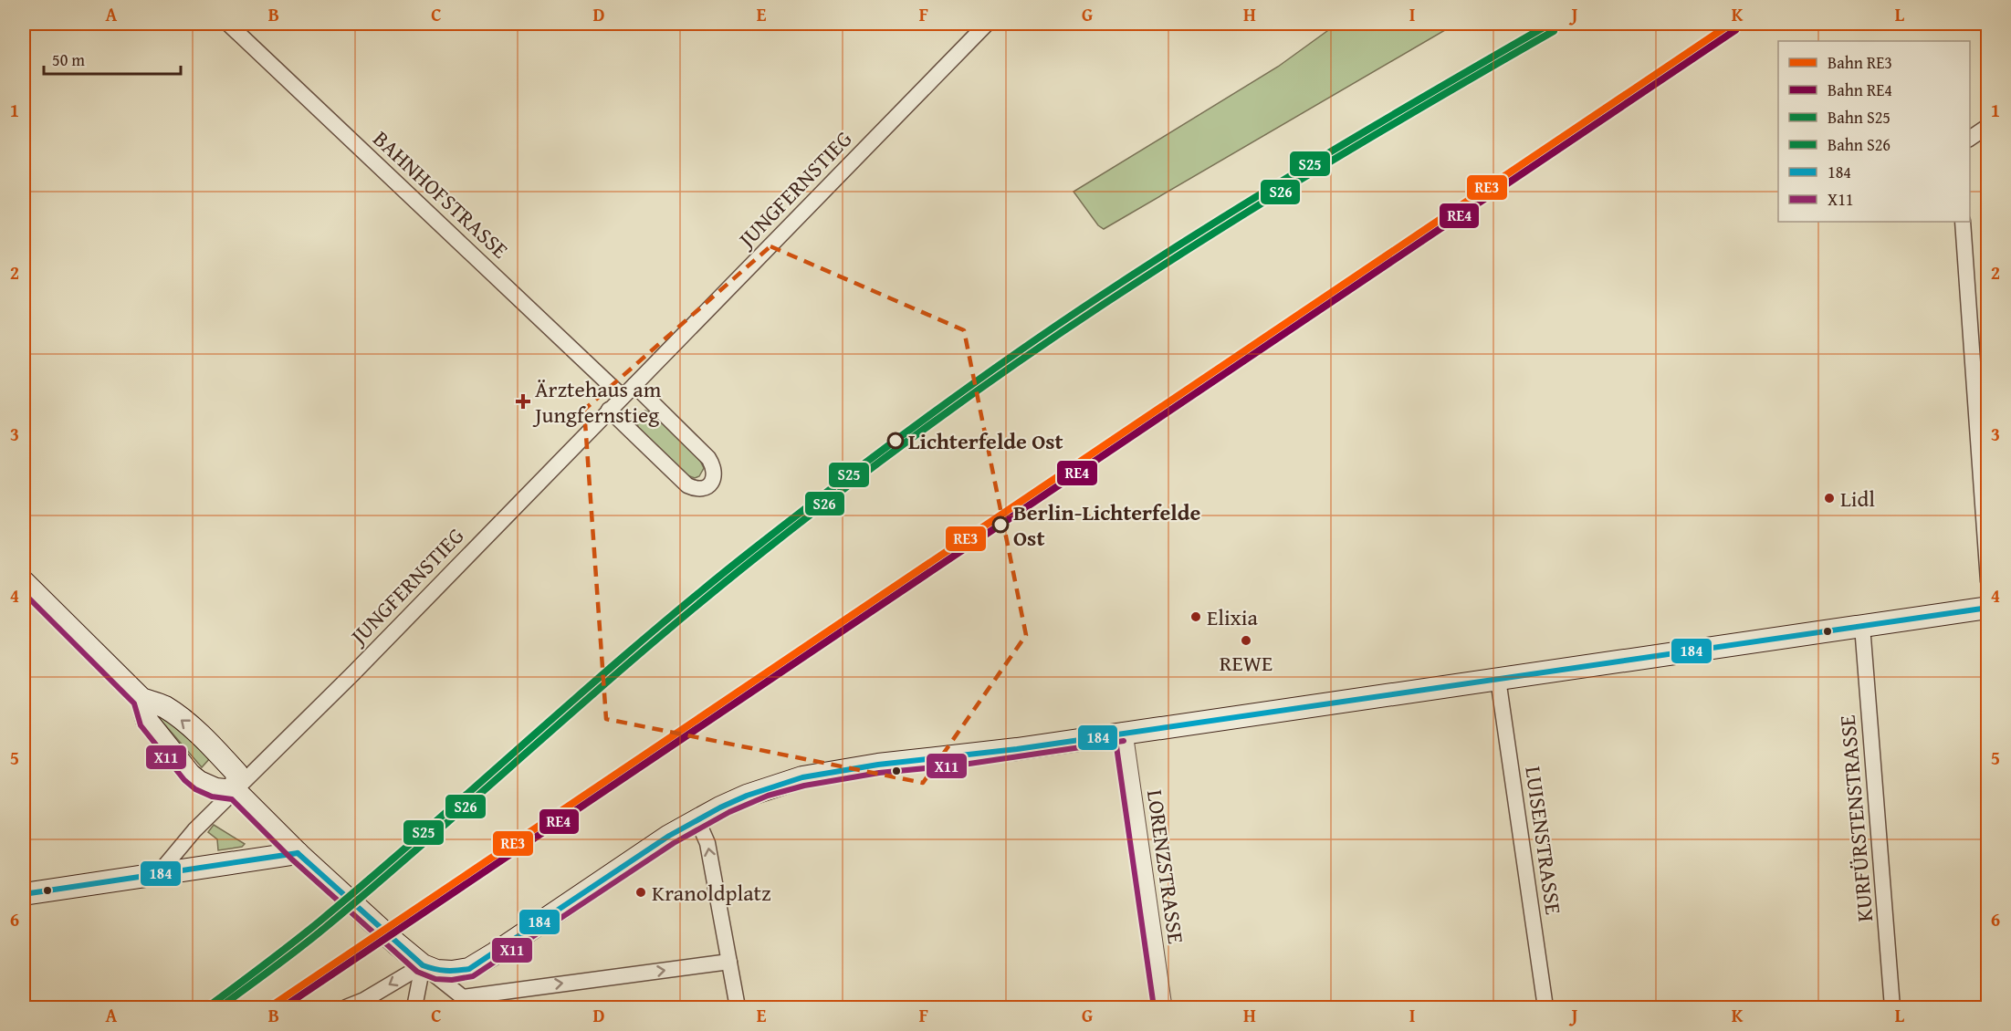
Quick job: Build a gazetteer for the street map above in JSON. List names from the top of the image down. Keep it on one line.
{"streets":{"street":["JUNGFERNSTIEG","BAHNHOFSTRASSE","KURFÜRSTENSTRASSE","LUISENSTRASSE","LORENZSTRASSE"]},"crossings":[["JUNGFERNSTIEG","BAHNHOFSTRASSE"]],"places":{"health":["Ärztehaus am Jungfernstieg"],"other":["Lichterfelde Ost","Lidl","Berlin-Lichterfelde Ost","Elixia","REWE","Kranoldplatz"]},"lines":["rail line RE3","rail line S25","rail line RE4","rail line S26","transit line X11","transit line 184"],"legend":["Bahn RE3","Bahn RE4","Bahn S25","Bahn S26","184","X11"],"scale_bar":"50 m","grid":{"columns":["A","B","C","D","E","F","G","H","I","J","K","L"],"rows":["1","2","3","4","5","6"]}}
